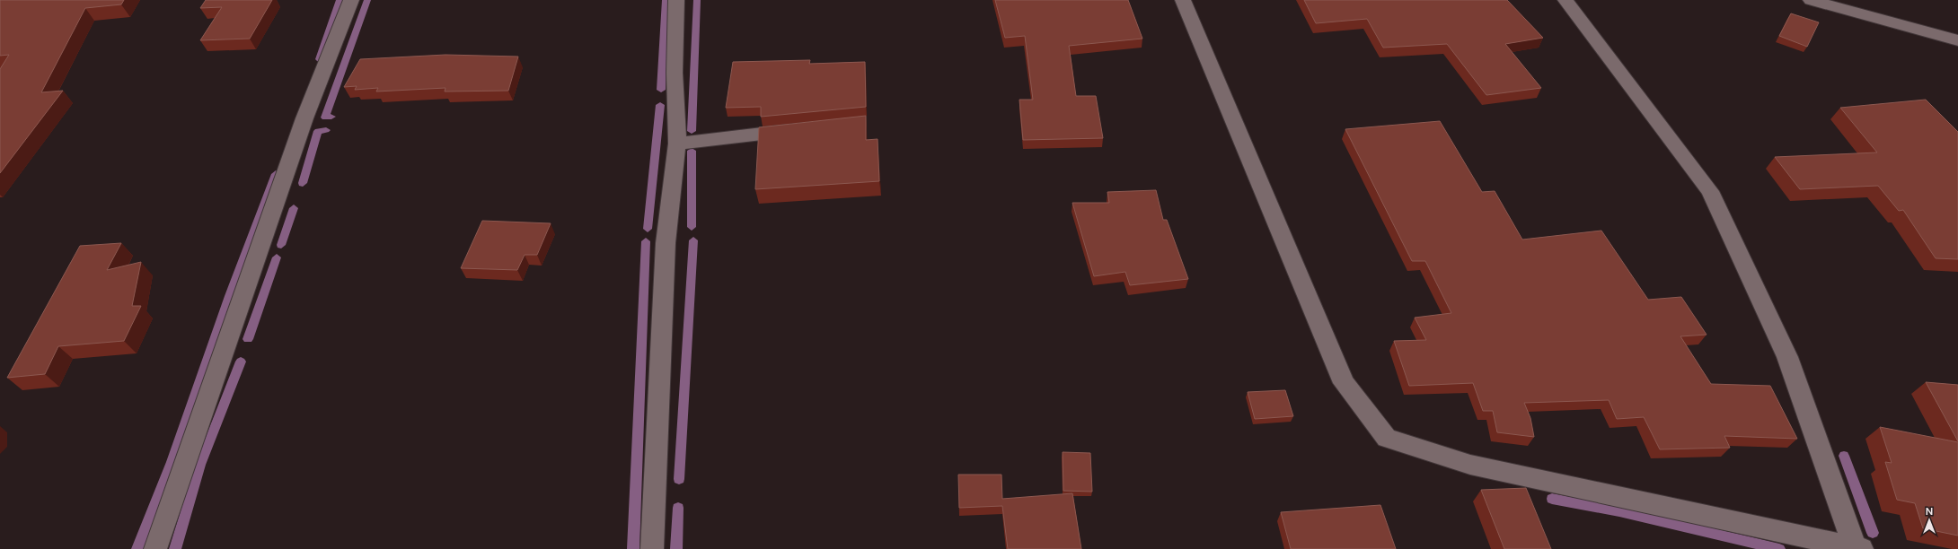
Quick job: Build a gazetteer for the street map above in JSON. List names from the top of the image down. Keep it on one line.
{"north":"top"}
